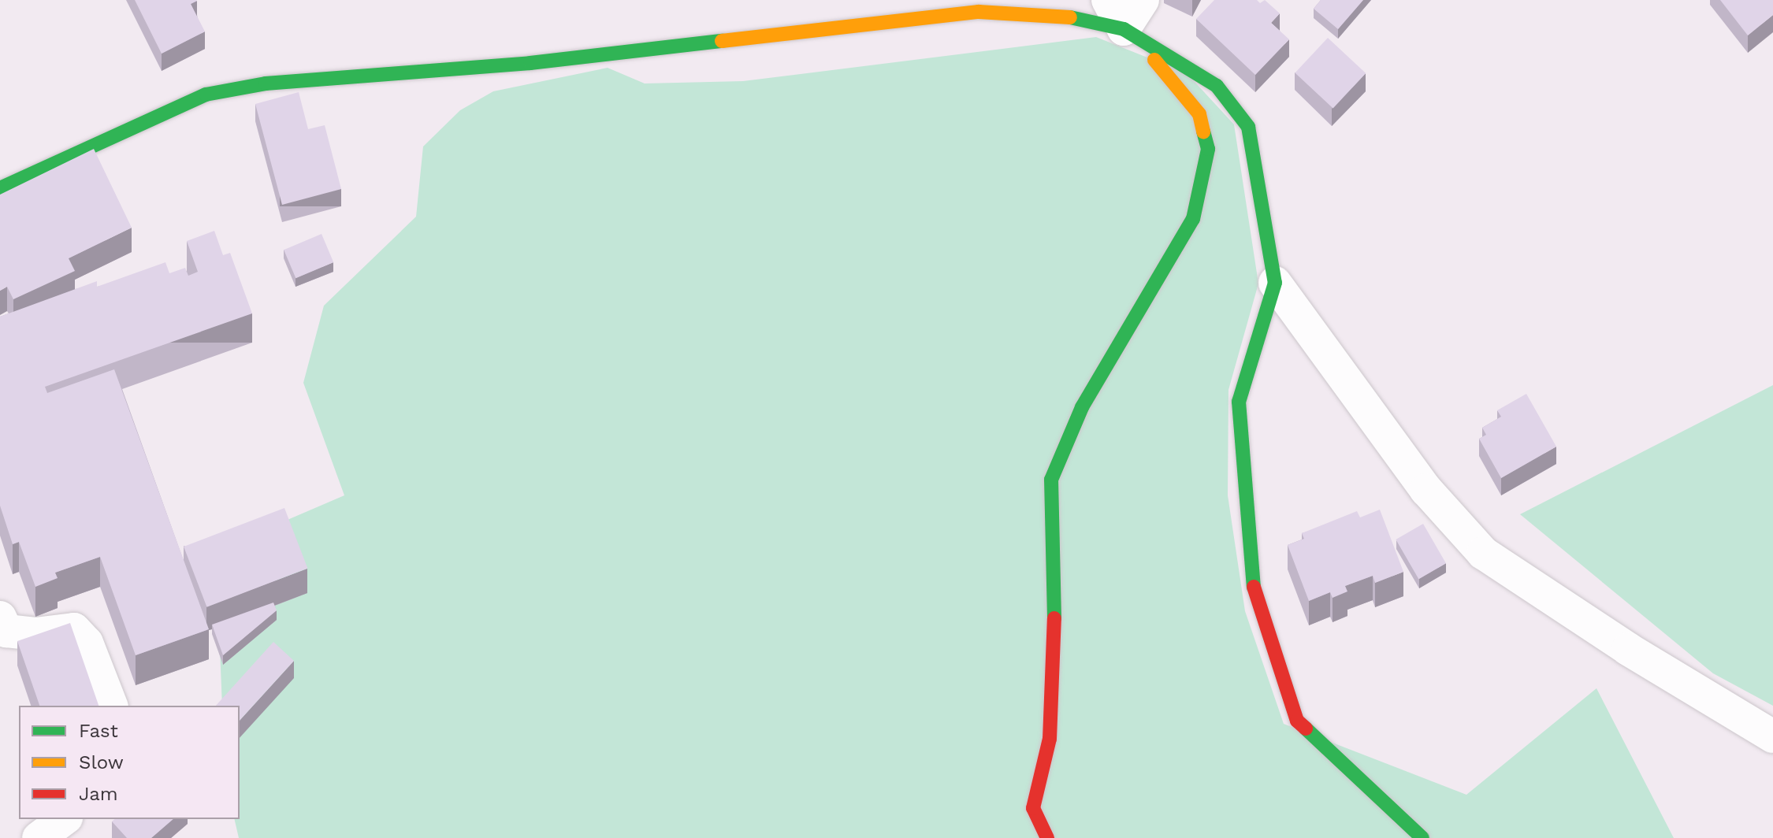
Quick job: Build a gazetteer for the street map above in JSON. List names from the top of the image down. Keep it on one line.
{"legend":["Fast","Slow","Jam"]}
